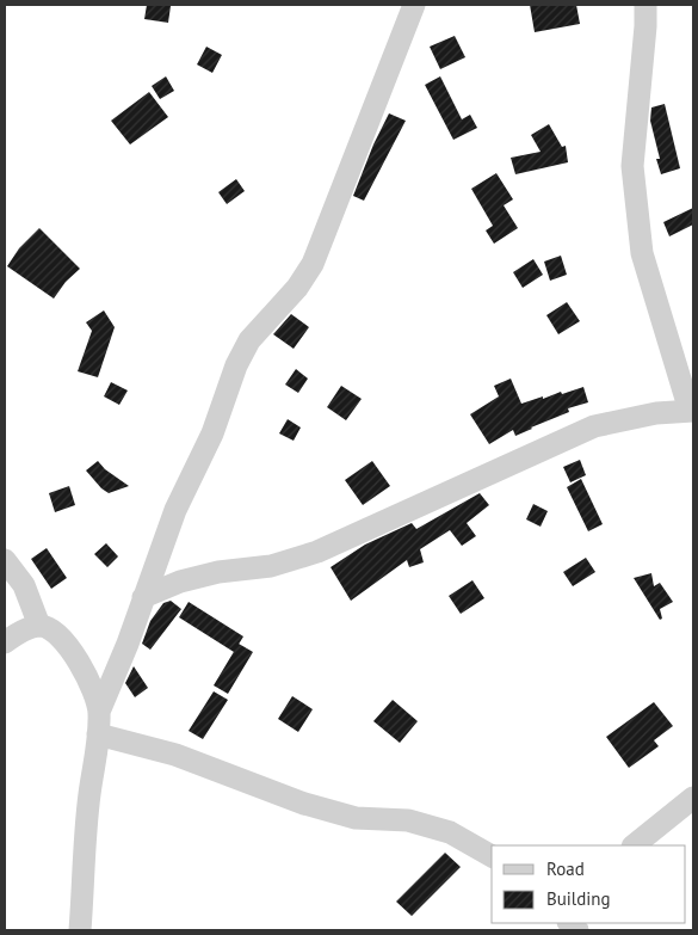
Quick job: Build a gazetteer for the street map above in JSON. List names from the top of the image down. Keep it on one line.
{"legend":["Road","Building"]}
